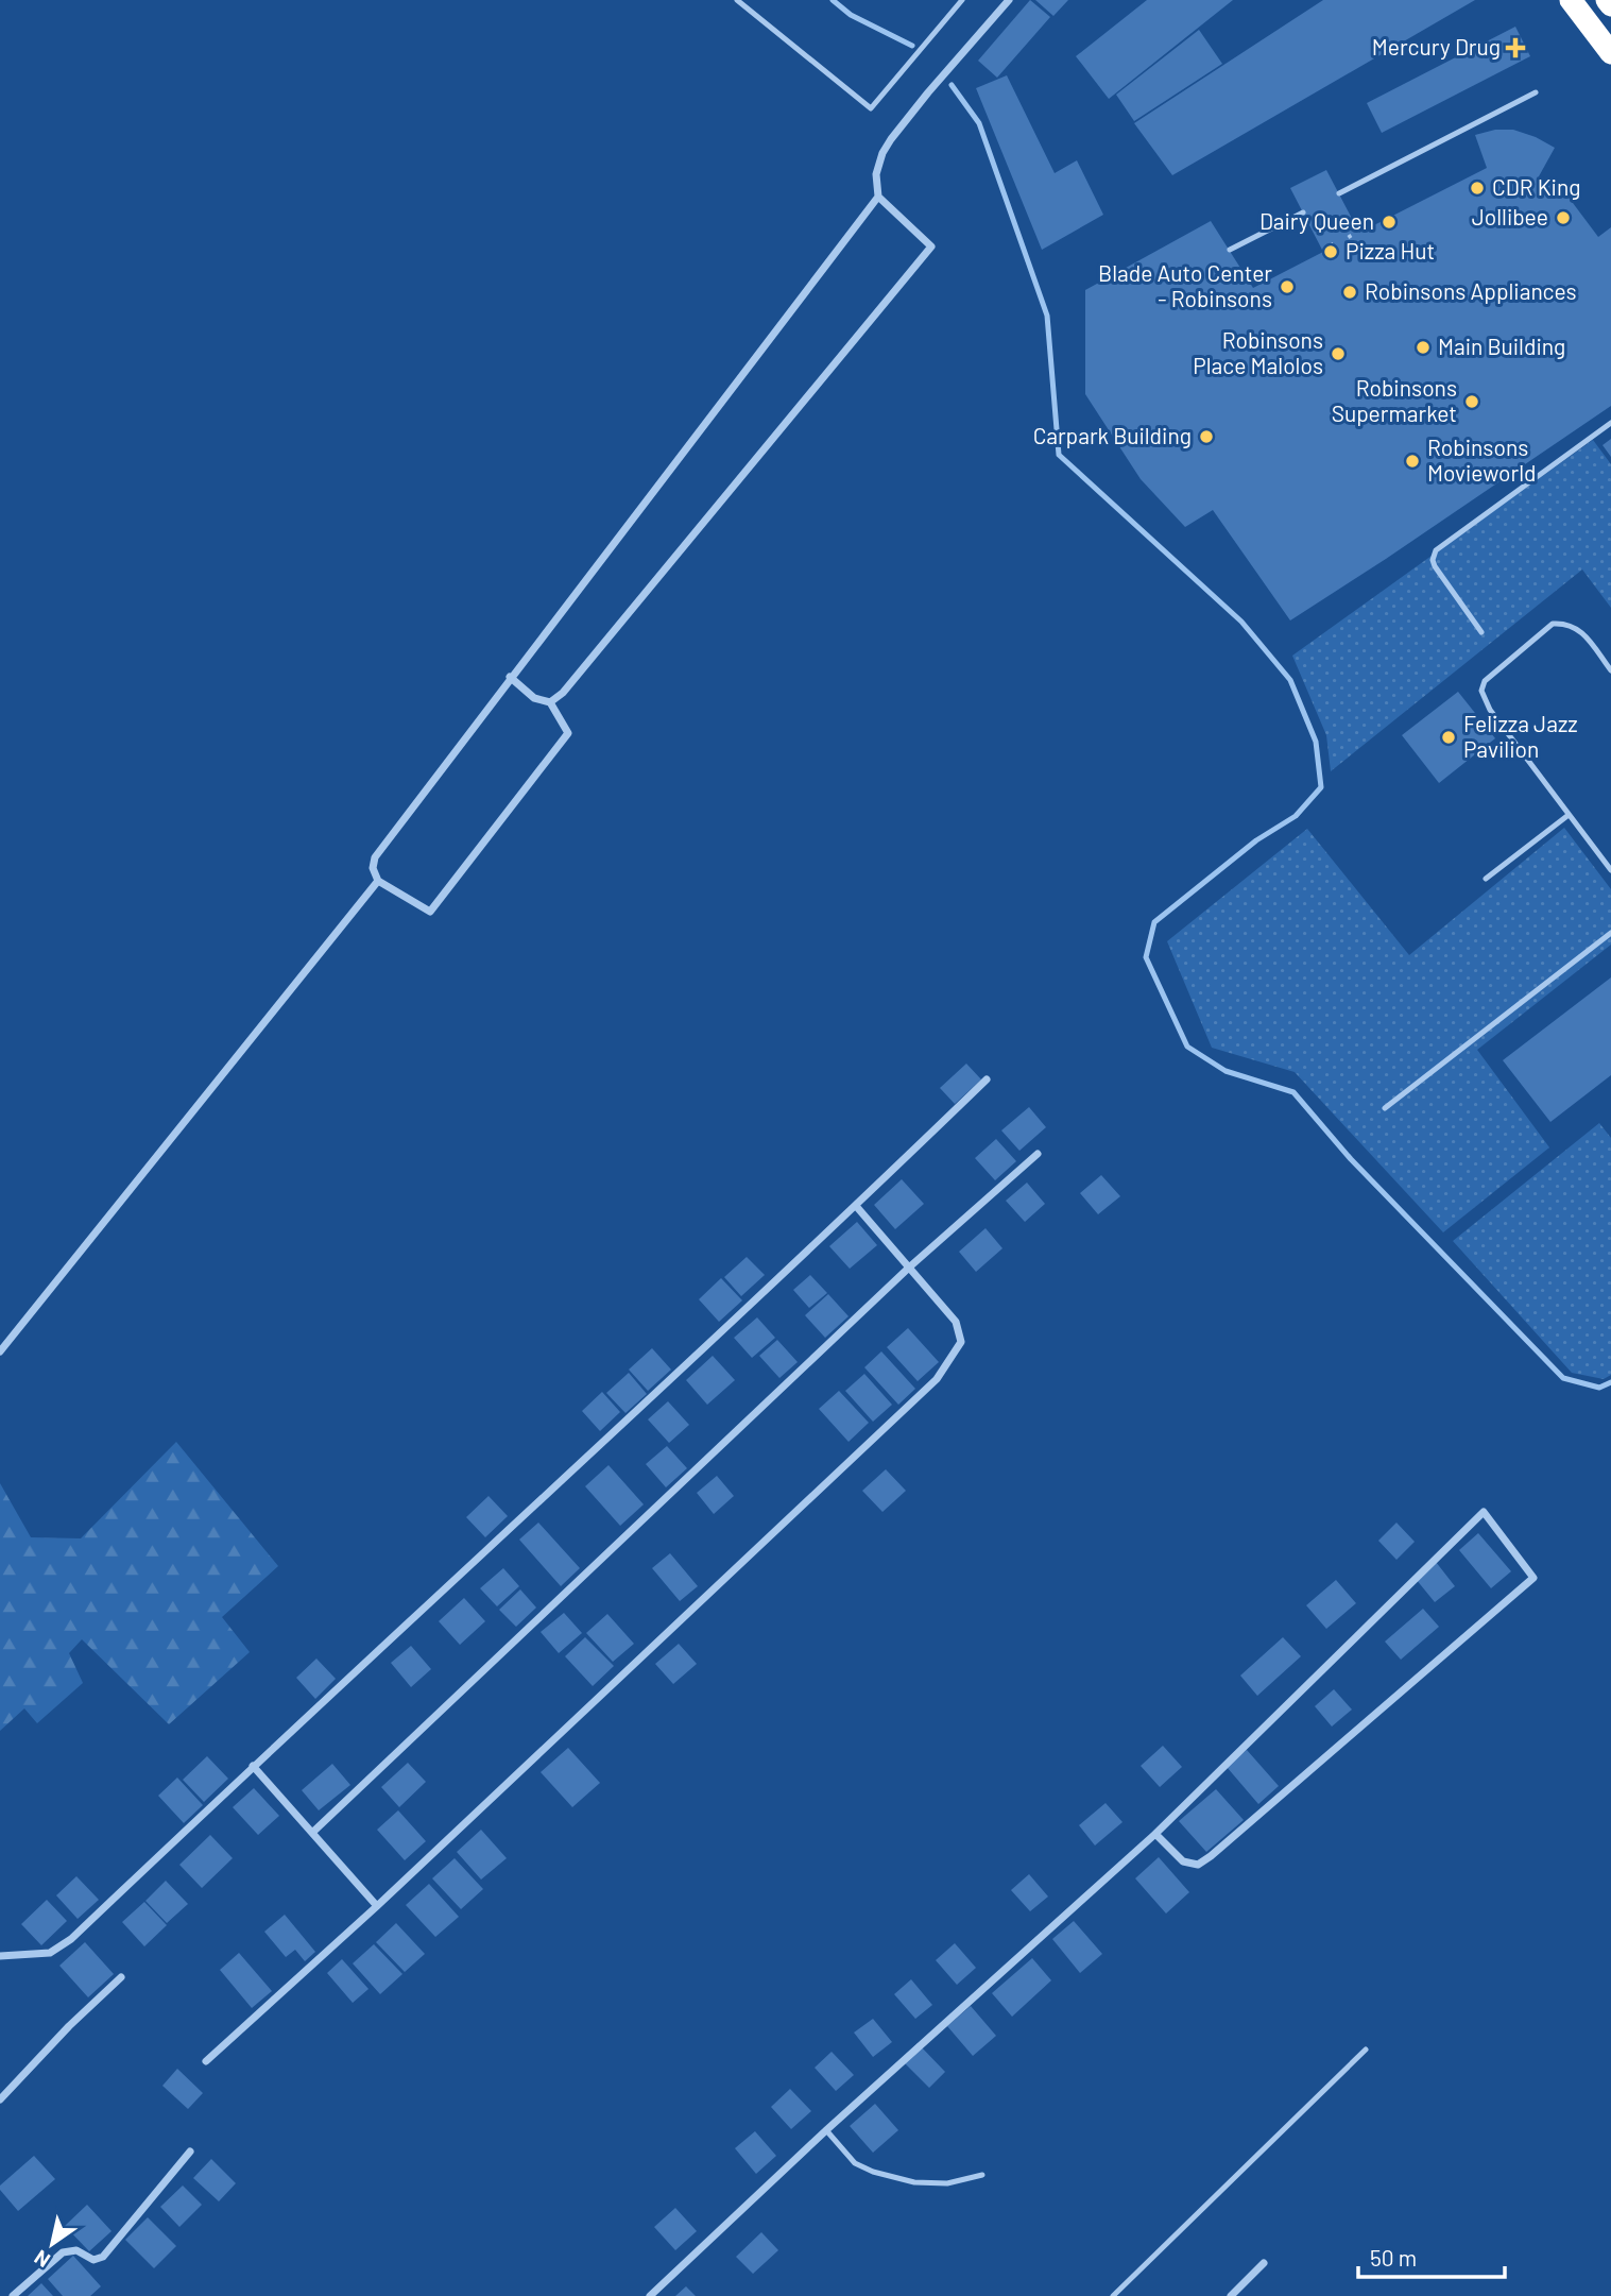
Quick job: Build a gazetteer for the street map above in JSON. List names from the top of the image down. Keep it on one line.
{"places":{"health":["Mercury Drug"],"other":["CDR King","Jollibee","Dairy Queen","Pizza Hut","Blade Auto Center - Robinsons","Robinsons Appliances","Main Building","Robinsons Place Malolos","Robinsons Supermarket","Carpark Building","Robinsons Movieworld","Felizza Jazz Pavilion"]},"scale_bar":"50 m","north":"bottom left"}
